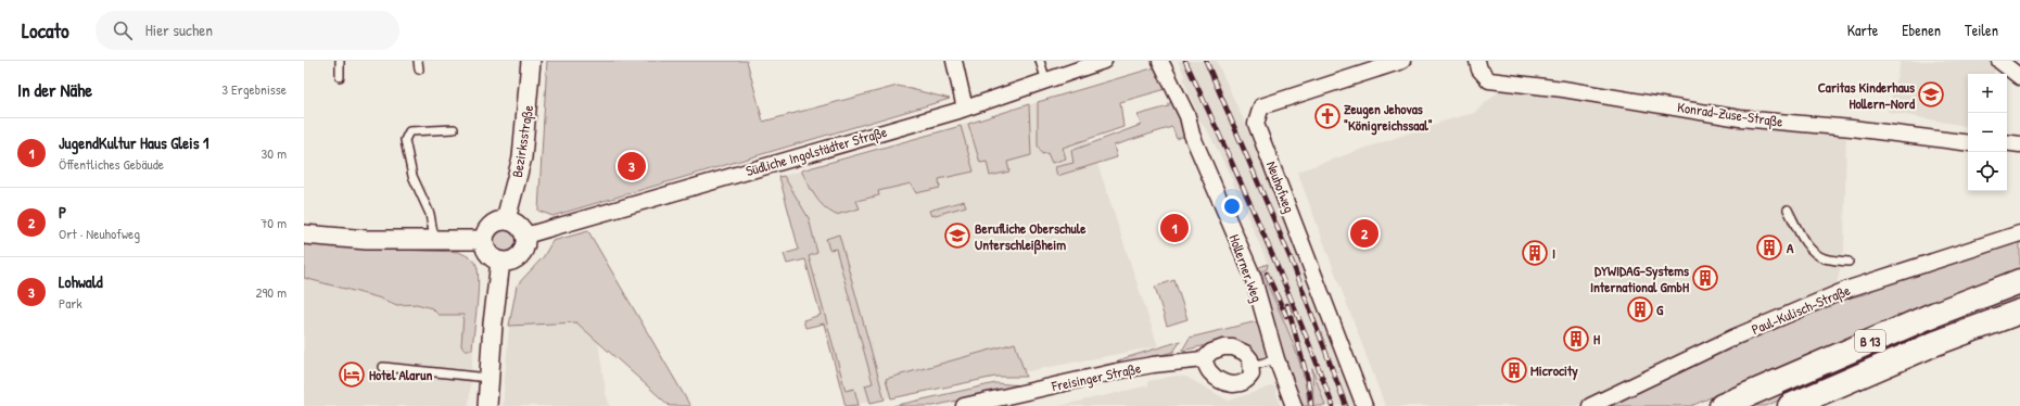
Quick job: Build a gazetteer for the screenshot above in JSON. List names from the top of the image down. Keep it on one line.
{"streets":{"main road":["B 13"],"street":["Konrad-Zuse-Straße","Bezirksstraße","Südliche Ingolstädter Straße","Neuhofweg","Hollerner Weg","Paul-Kulisch-Straße","Freisinger Straße"]},"crossings":[["Bezirksstraße","Südliche Ingolstädter Straße"]],"places":{"school or university":["Caritas Kinderhaus Hollern-Nord","Berufliche Oberschule Unterschleißheim"],"church":["Zeugen Jehovas \"Königreichssaal\""],"building":["A","I","DYWIDAG-Systems International GmbH","G","H","Microcity"],"hotel":["Hotel Alarun"]},"page":{"header":"Locato","search":"Hier suchen","nav":["Karte","Ebenen","Teilen"],"heading":["In der Nähe","3 Ergebnisse"],"map_buttons":["+","−"],"list":[{"mark":"1","name":"JugendKultur Haus Gleis 1","note":"Öffentliches Gebäude","value":"30 m"},{"mark":"2","name":"P","note":"Ort · Neuhofweg","value":"70 m"},{"mark":"3","name":"Lohwald","note":"Park","value":"290 m"}],"pins":["3","1","2"]}}
